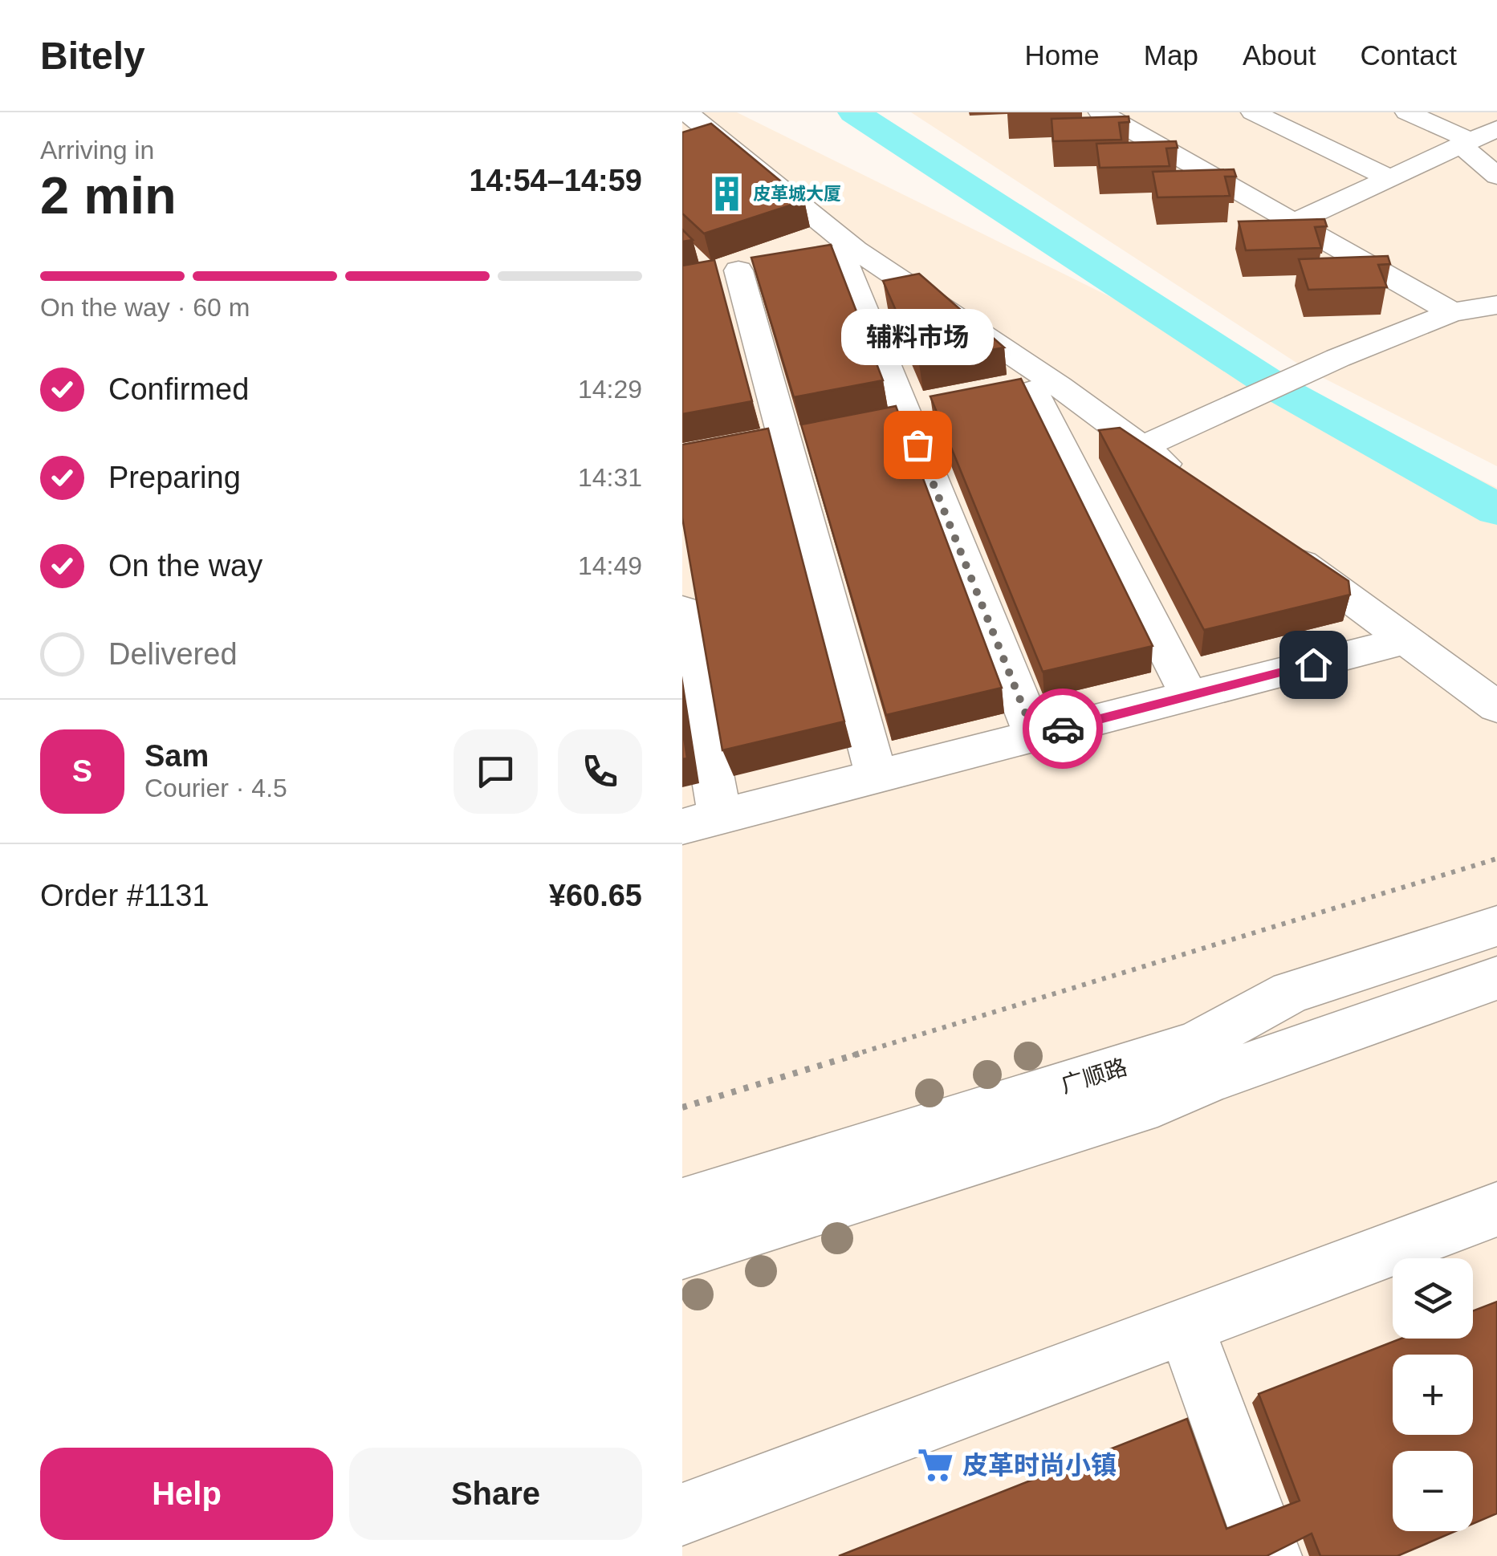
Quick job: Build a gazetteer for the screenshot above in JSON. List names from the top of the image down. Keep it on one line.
{"streets":{"main road":["广顺路"]},"places":{"building":["皮革城大厦"],"other":["辅料市场"],"supermarket":["皮革时尚小镇"]},"page":{"header":"Bitely","nav":["Home","Map","About","Contact"],"heading":["2 min","Arriving in","14:54–14:59"],"panel":["Sam","Courier · 4.5","Order #1131","¥60.65"],"bar":"On the way · 60 m","bubble":"辅料市场","list":[["Confirmed","14:29"],["Preparing","14:31"],["On the way","14:49"],"Delivered"],"round":"S","map_buttons":["+","−"],"buttons":["Help","Share"]}}
